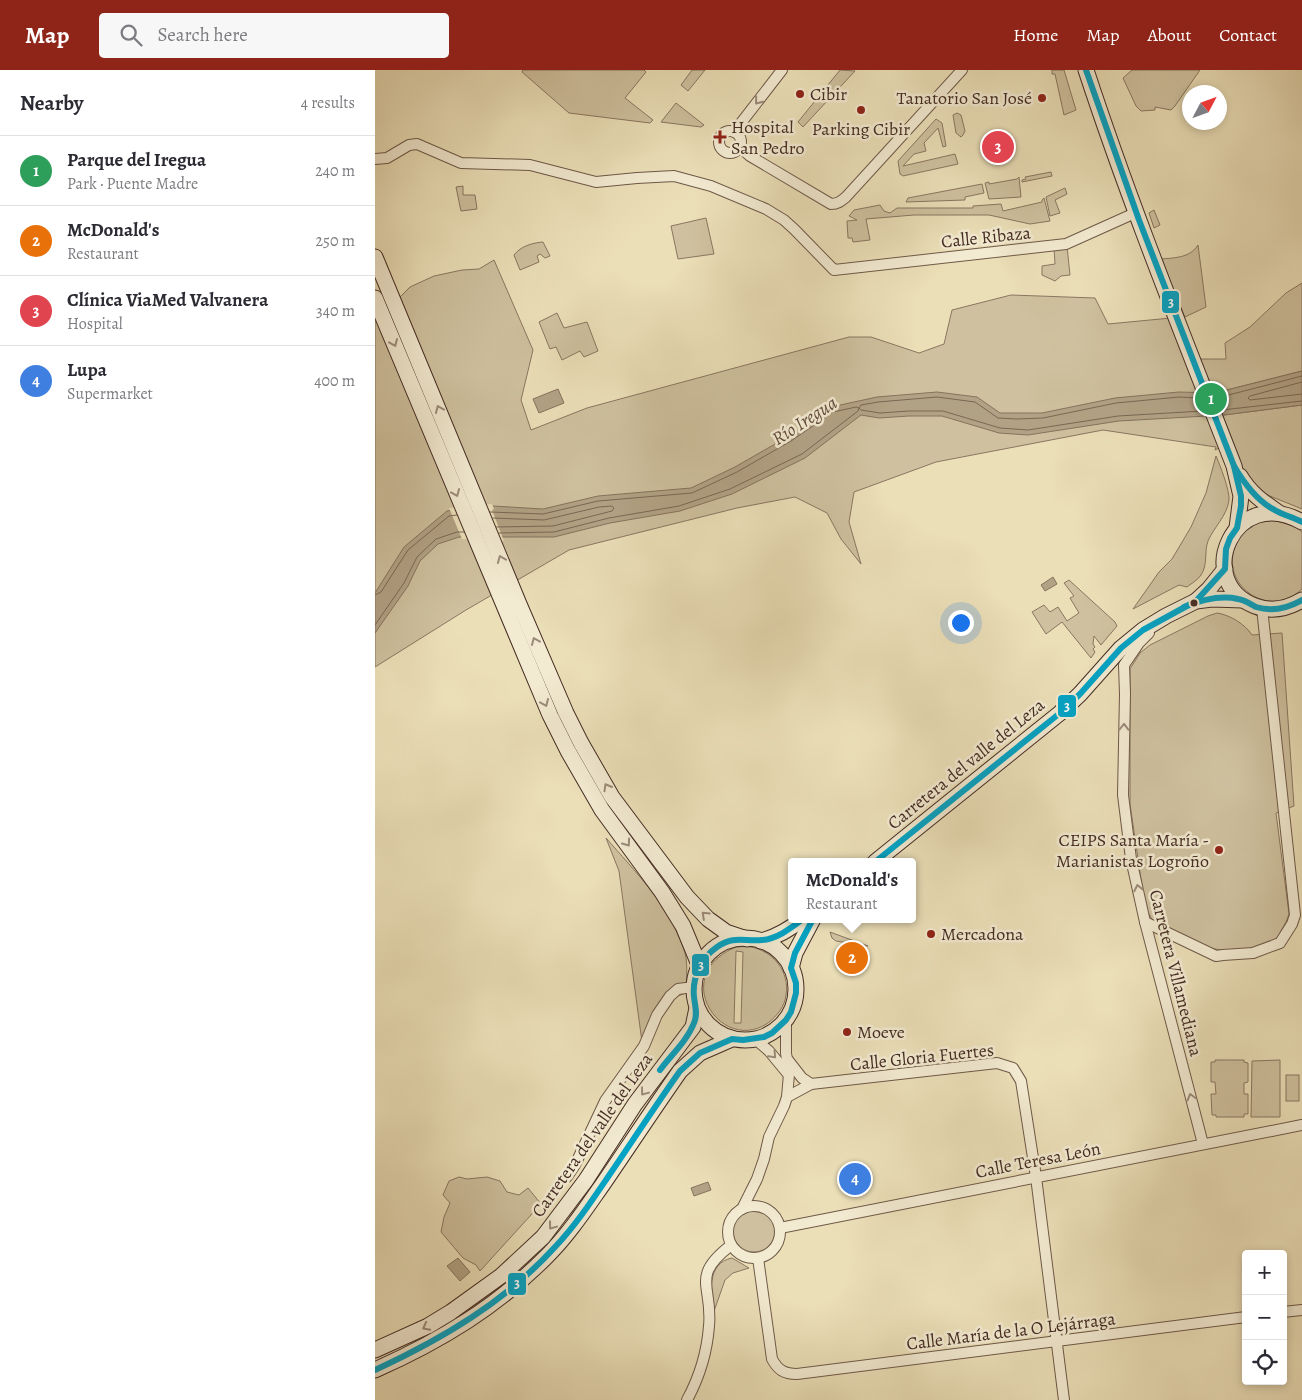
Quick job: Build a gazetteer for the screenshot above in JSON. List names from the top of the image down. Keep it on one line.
{"streets":{"main road":["Carretera del valle del Leza"],"street":["Calle Ribaza","Carretera Villamediana","Calle Gloria Fuertes","Calle Teresa León","Calle María de la O Lejárraga"]},"crossings":[["Carretera del valle del Leza","Carretera Villamediana"],["Carretera Villamediana","Calle Teresa León"],["Calle Gloria Fuertes","Calle Teresa León"],["Calle Gloria Fuertes","Calle María de la O Lejárraga"],["Calle Teresa León","Calle María de la O Lejárraga"]],"one_way":["Carretera Villamediana"],"water":["Río Iregua"],"places":{"other":["Cibir","Tanatorio San José","Parking Cibir","CEIPS Santa María - Marianistas Logroño","Mercadona","Moeve"],"health":["Hospital San Pedro"]},"lines":["transit line 3"],"north":"top right","page":{"header":"Map","search":"Search here","nav":["Home","Map","About","Contact"],"heading":["Nearby","4 results"],"pins":["3","1","2","4"],"list":[{"mark":"1","name":"Parque del Iregua","note":"Park · Puente Madre","value":"240 m"},{"mark":"2","name":"McDonald's","note":"Restaurant","value":"250 m"},{"mark":"3","name":"Clínica ViaMed Valvanera","note":"Hospital","value":"340 m"},{"mark":"4","name":"Lupa","note":"Supermarket","value":"400 m"}],"popup":["McDonald's","Restaurant"],"map_buttons":["+","−"]}}
